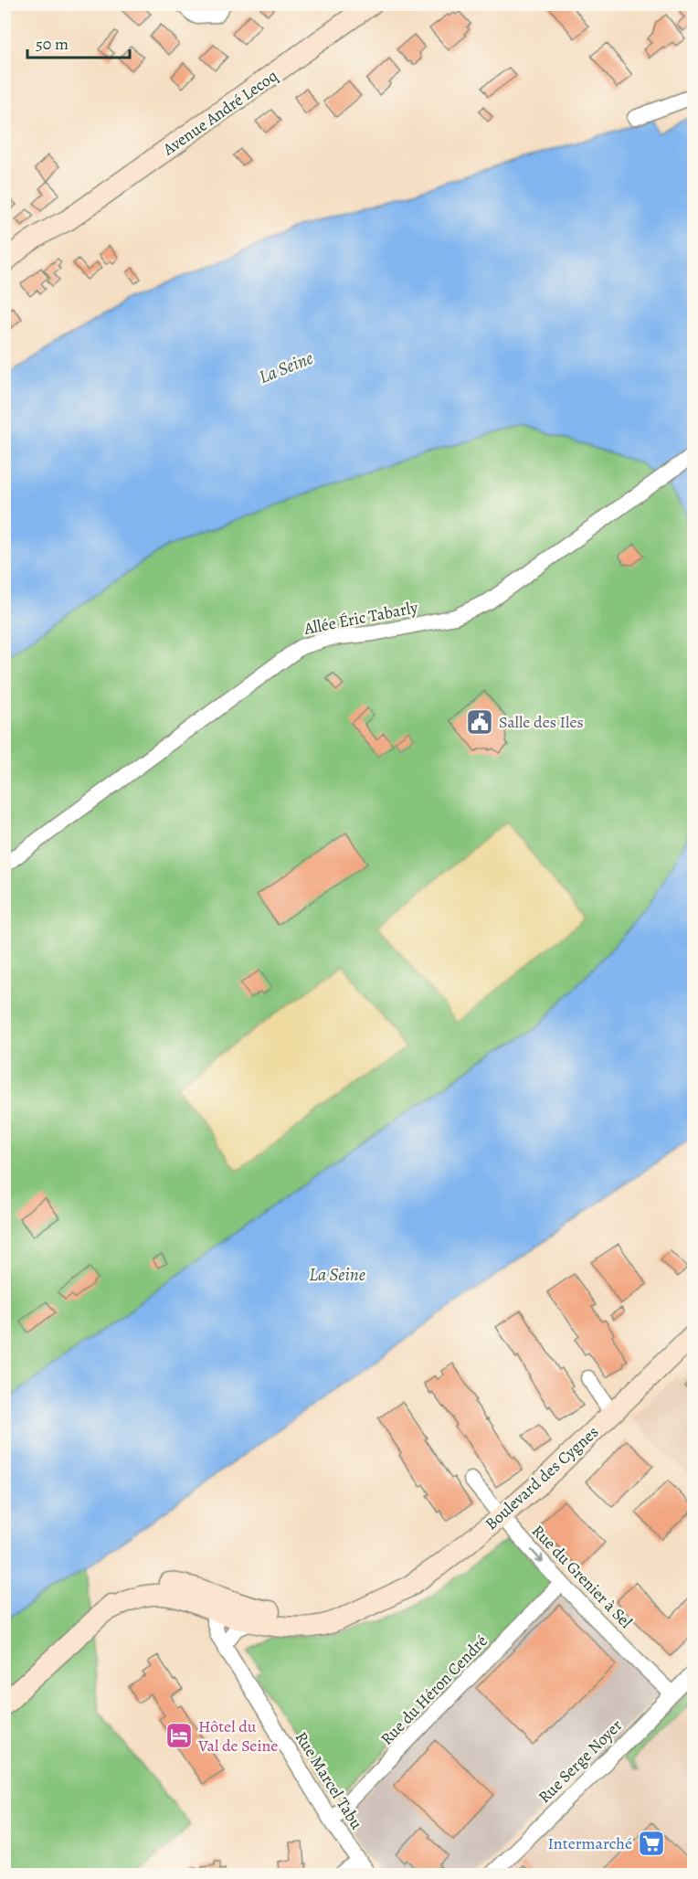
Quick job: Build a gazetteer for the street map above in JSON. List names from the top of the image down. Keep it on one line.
{"streets":{"main road":["Avenue André Lecoq","Boulevard des Cygnes"],"street":["Allée Éric Tabarly","Rue du Grenier à Sel","Rue du Héron Cendré","Rue Serge Noyer","Rue Marcel Tabu"]},"crossings":[["Boulevard des Cygnes","Rue du Grenier à Sel"],["Boulevard des Cygnes","Rue Marcel Tabu"],["Rue du Grenier à Sel","Rue du Héron Cendré"],["Rue du Grenier à Sel","Rue Serge Noyer"],["Rue du Héron Cendré","Rue Marcel Tabu"]],"water":["La Seine"],"places":{"public building":["Salle des Iles"],"hotel":["Hôtel du Val de Seine"],"supermarket":["Intermarché"]},"scale_bar":"50 m"}
